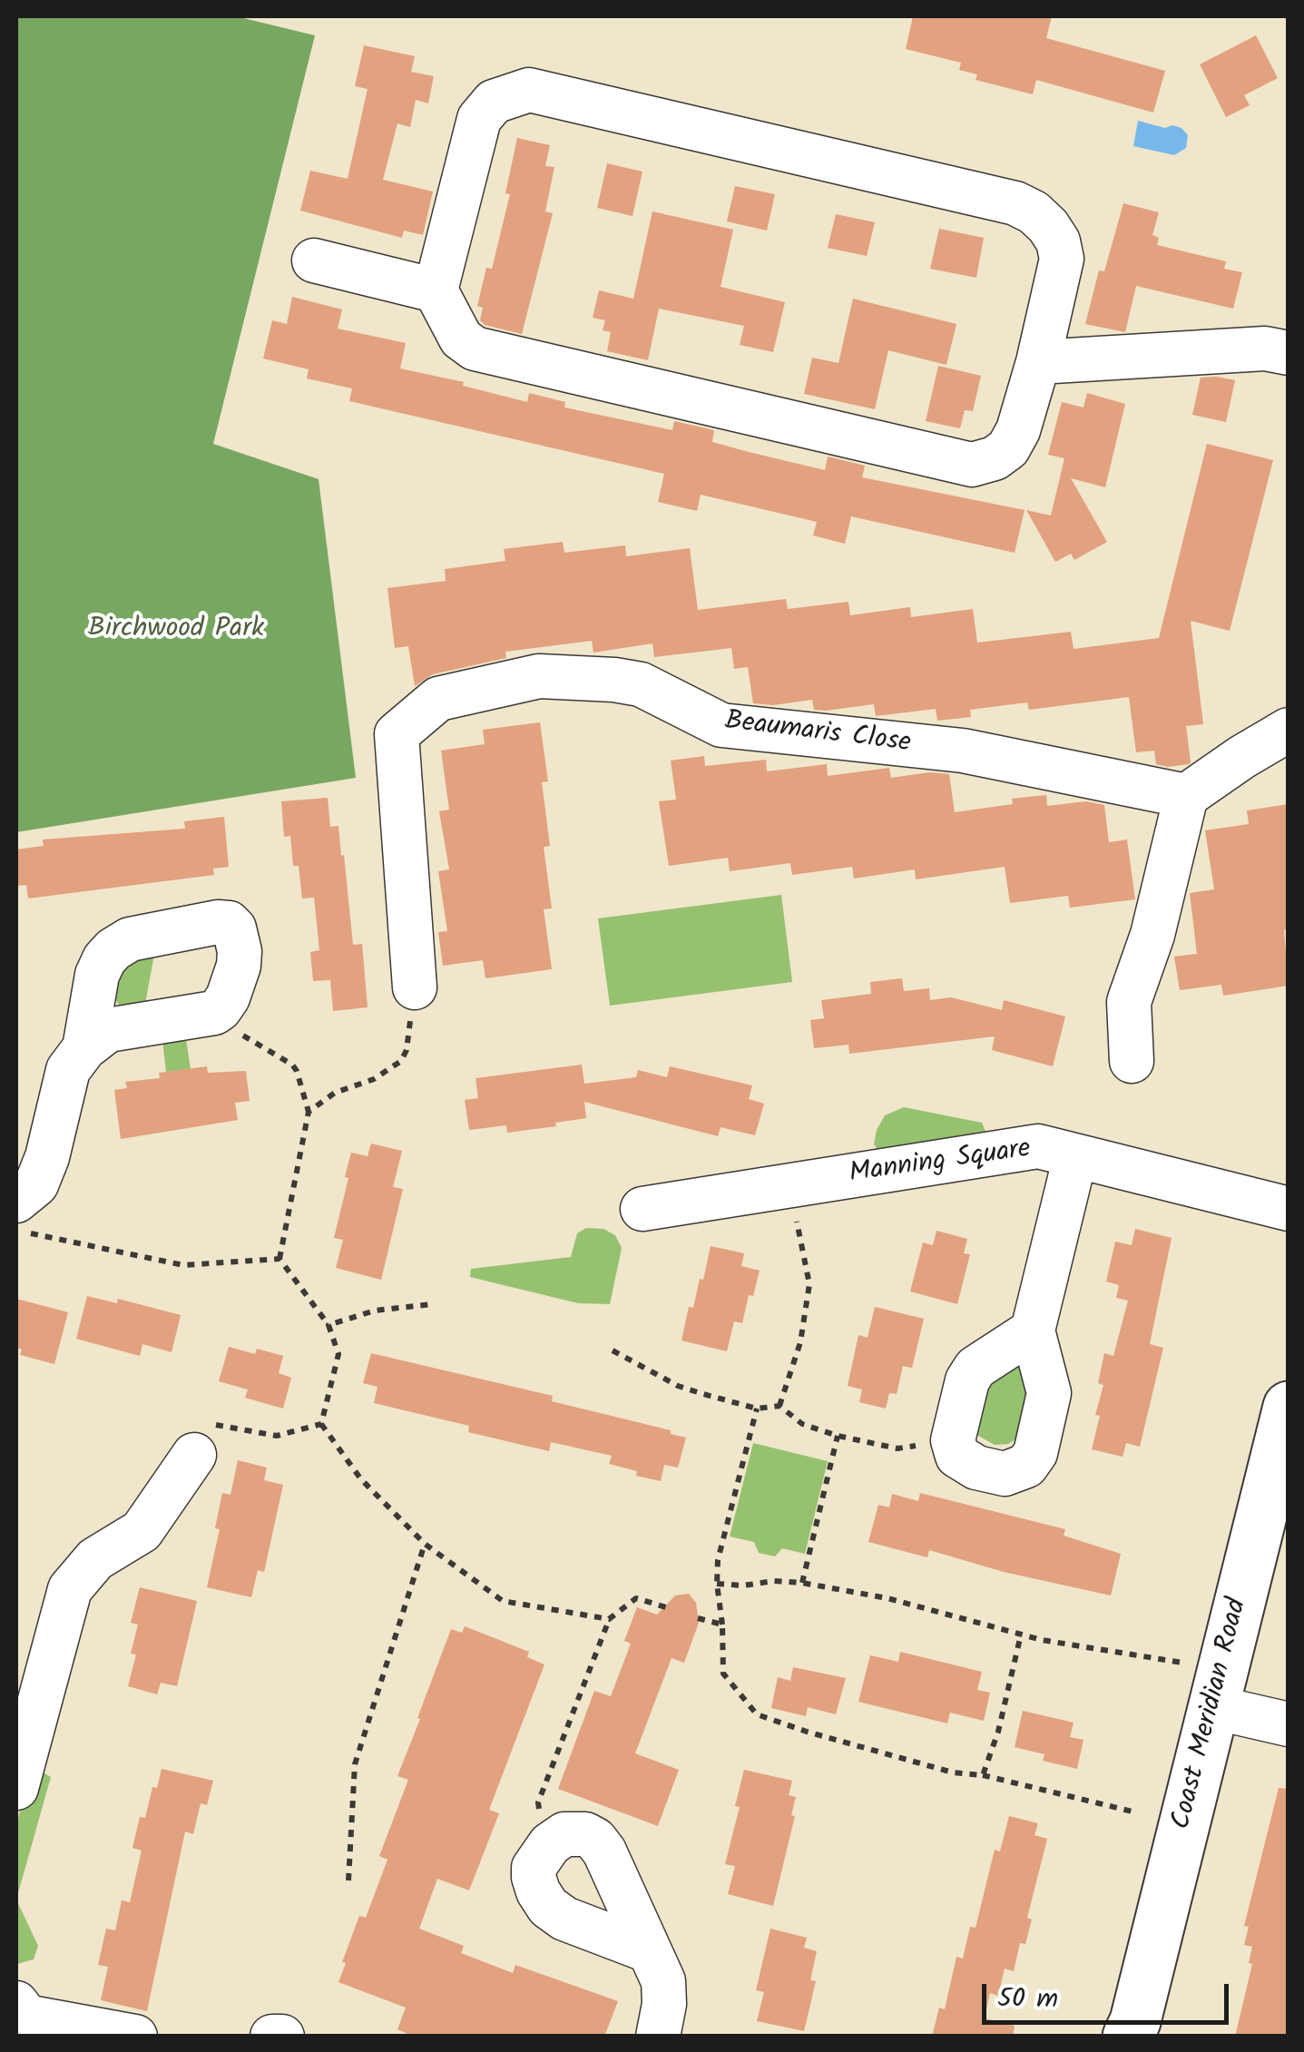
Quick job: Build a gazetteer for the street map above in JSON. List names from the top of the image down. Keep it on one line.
{"streets":{"main road":["Coast Meridian Road"],"street":["Beaumaris Close","Manning Square"]},"parks":["Birchwood Park"],"scale_bar":"50 m"}
